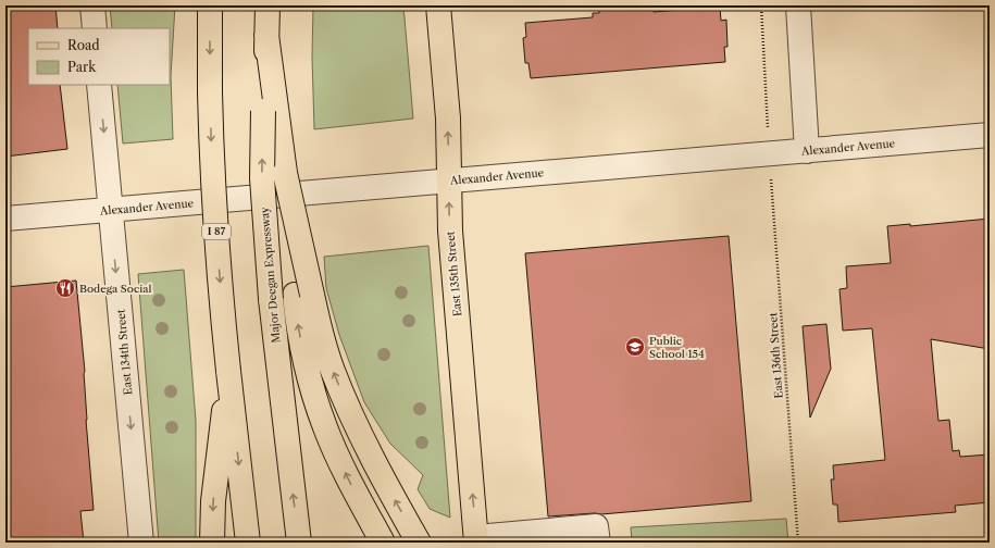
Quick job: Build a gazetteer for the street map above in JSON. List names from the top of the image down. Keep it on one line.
{"streets":{"main road":["I 87","East 135th Street","Major Deegan Expressway"],"street":["Alexander Avenue","East 134th Street"],"path":["East 136th Street"]},"crossings":[["Alexander Avenue","East 135th Street"],["Alexander Avenue","East 134th Street"]],"one_way":["East 134th Street"],"places":{"restaurant":["Bodega Social"],"school or university":["Public School 154"]},"legend":["Road","Park"]}
